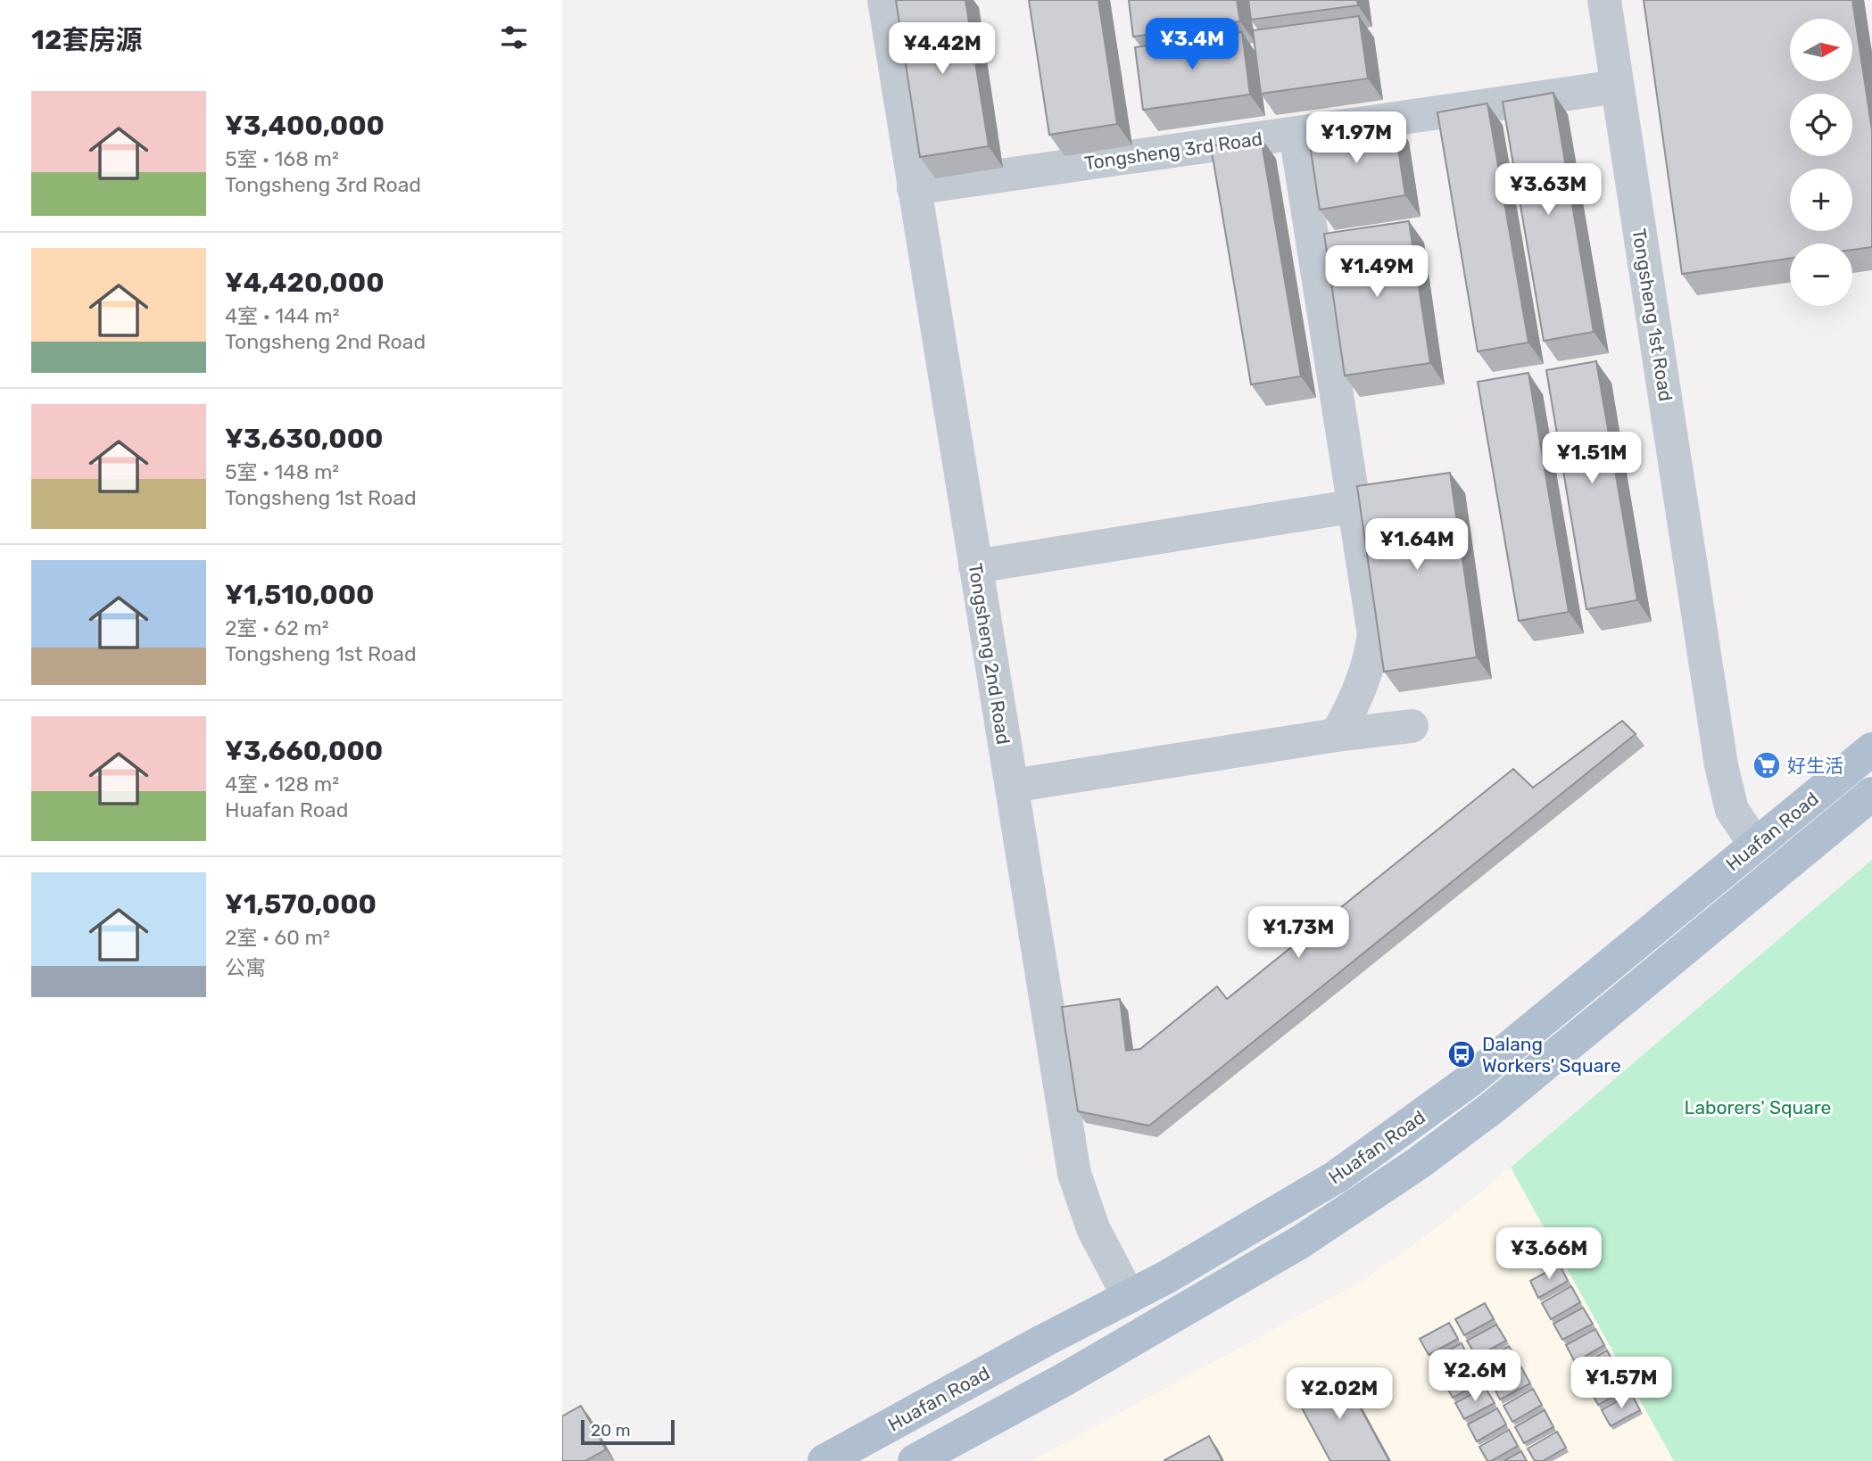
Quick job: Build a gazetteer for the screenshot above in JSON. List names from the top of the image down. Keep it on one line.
{"streets":{"main road":["Huafan Road"],"street":["Tongsheng 3rd Road","Tongsheng 1st Road","Tongsheng 2nd Road"]},"crossings":[["Tongsheng 3rd Road","Tongsheng 1st Road"],["Tongsheng 3rd Road","Tongsheng 2nd Road"],["Tongsheng 1st Road","Huafan Road"],["Tongsheng 2nd Road","Huafan Road"]],"parks":["Laborers' Square"],"places":{"supermarket":["好生活"],"bus stop":["Dalang Workers' Square"]},"scale_bar":"20 m","north":"right","page":{"heading":"12套房源","price":["¥3.4M","¥4.42M","¥1.97M","¥3.63M","¥1.49M","¥1.51M","¥1.64M","¥1.73M","¥3.66M","¥2.6M","¥1.57M","¥2.02M"],"map_buttons":["+","−"],"list":[{"name":"¥3,400,000","note":"5室 · 168 m² · Tongsheng 3rd Road"},{"name":"¥4,420,000","note":"4室 · 144 m² · Tongsheng 2nd Road"},{"name":"¥3,630,000","note":"5室 · 148 m² · Tongsheng 1st Road"},{"name":"¥1,510,000","note":"2室 · 62 m² · Tongsheng 1st Road"},{"name":"¥3,660,000","note":"4室 · 128 m² · Huafan Road"},{"name":"¥1,570,000","note":"2室 · 60 m² · 公寓"}],"scale":"20 m"}}
